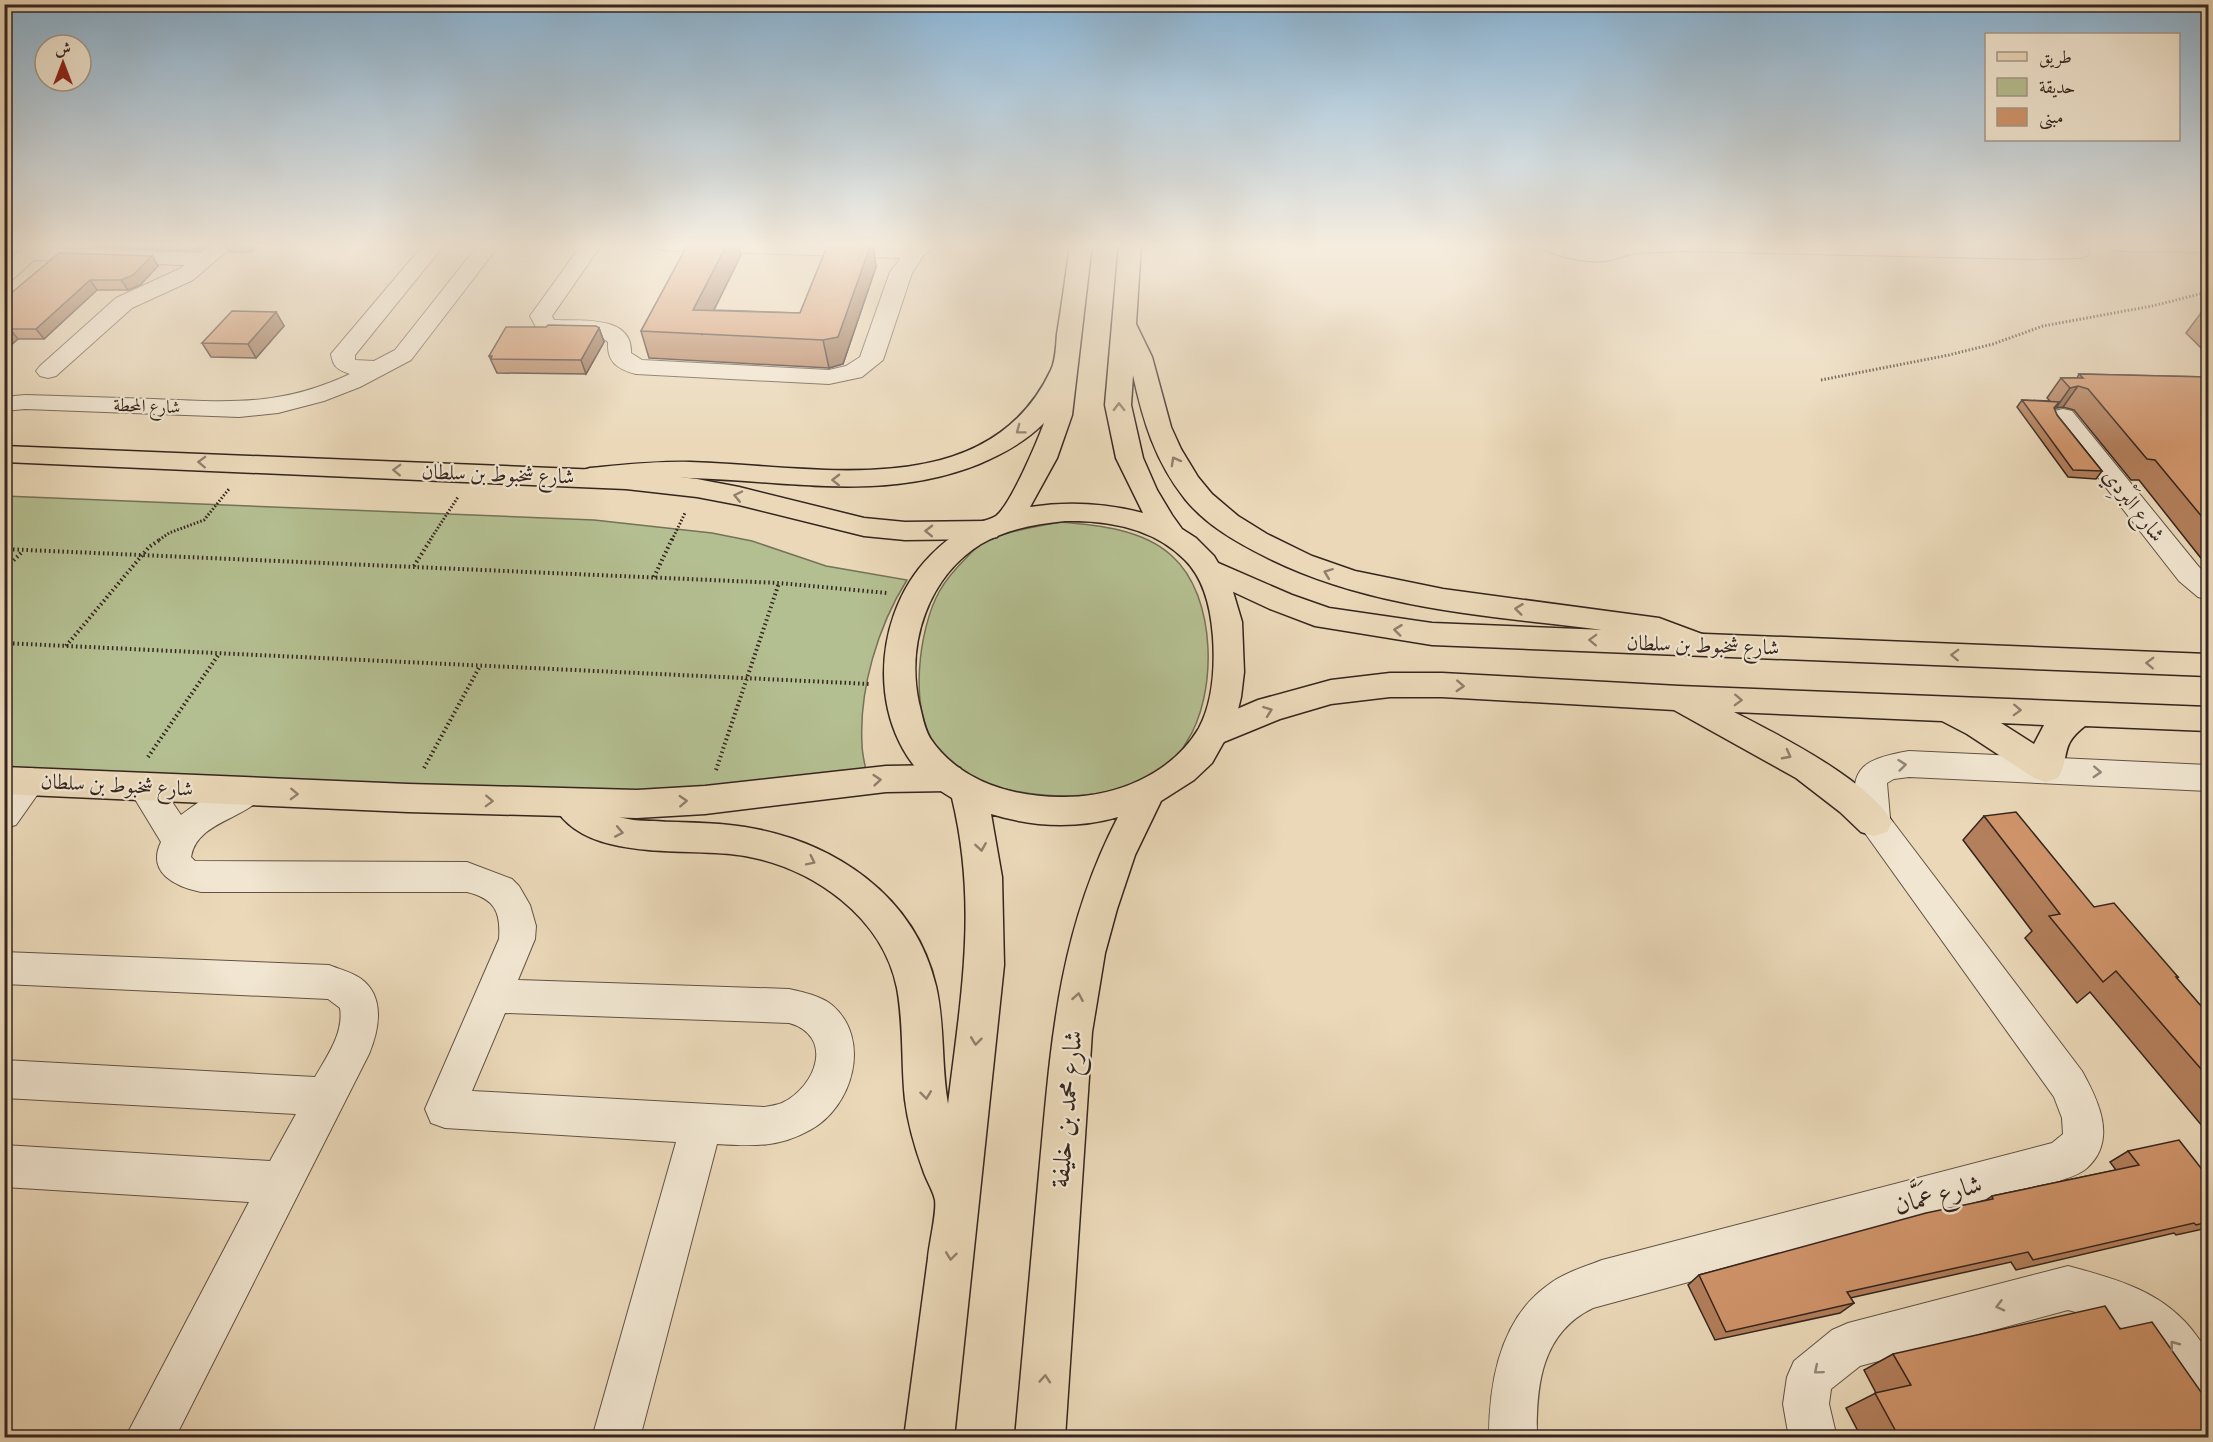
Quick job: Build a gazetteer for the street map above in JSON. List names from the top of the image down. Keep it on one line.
{"streets":{"main road":["شارع شخبوط بن سلطان","شارع محمد بن خليفة"],"street":["شارع المحطة","شارع البَرْدِي","شارع عَمَّان"]},"legend":["طريق","حديقة","مبنى"],"north":"top"}
